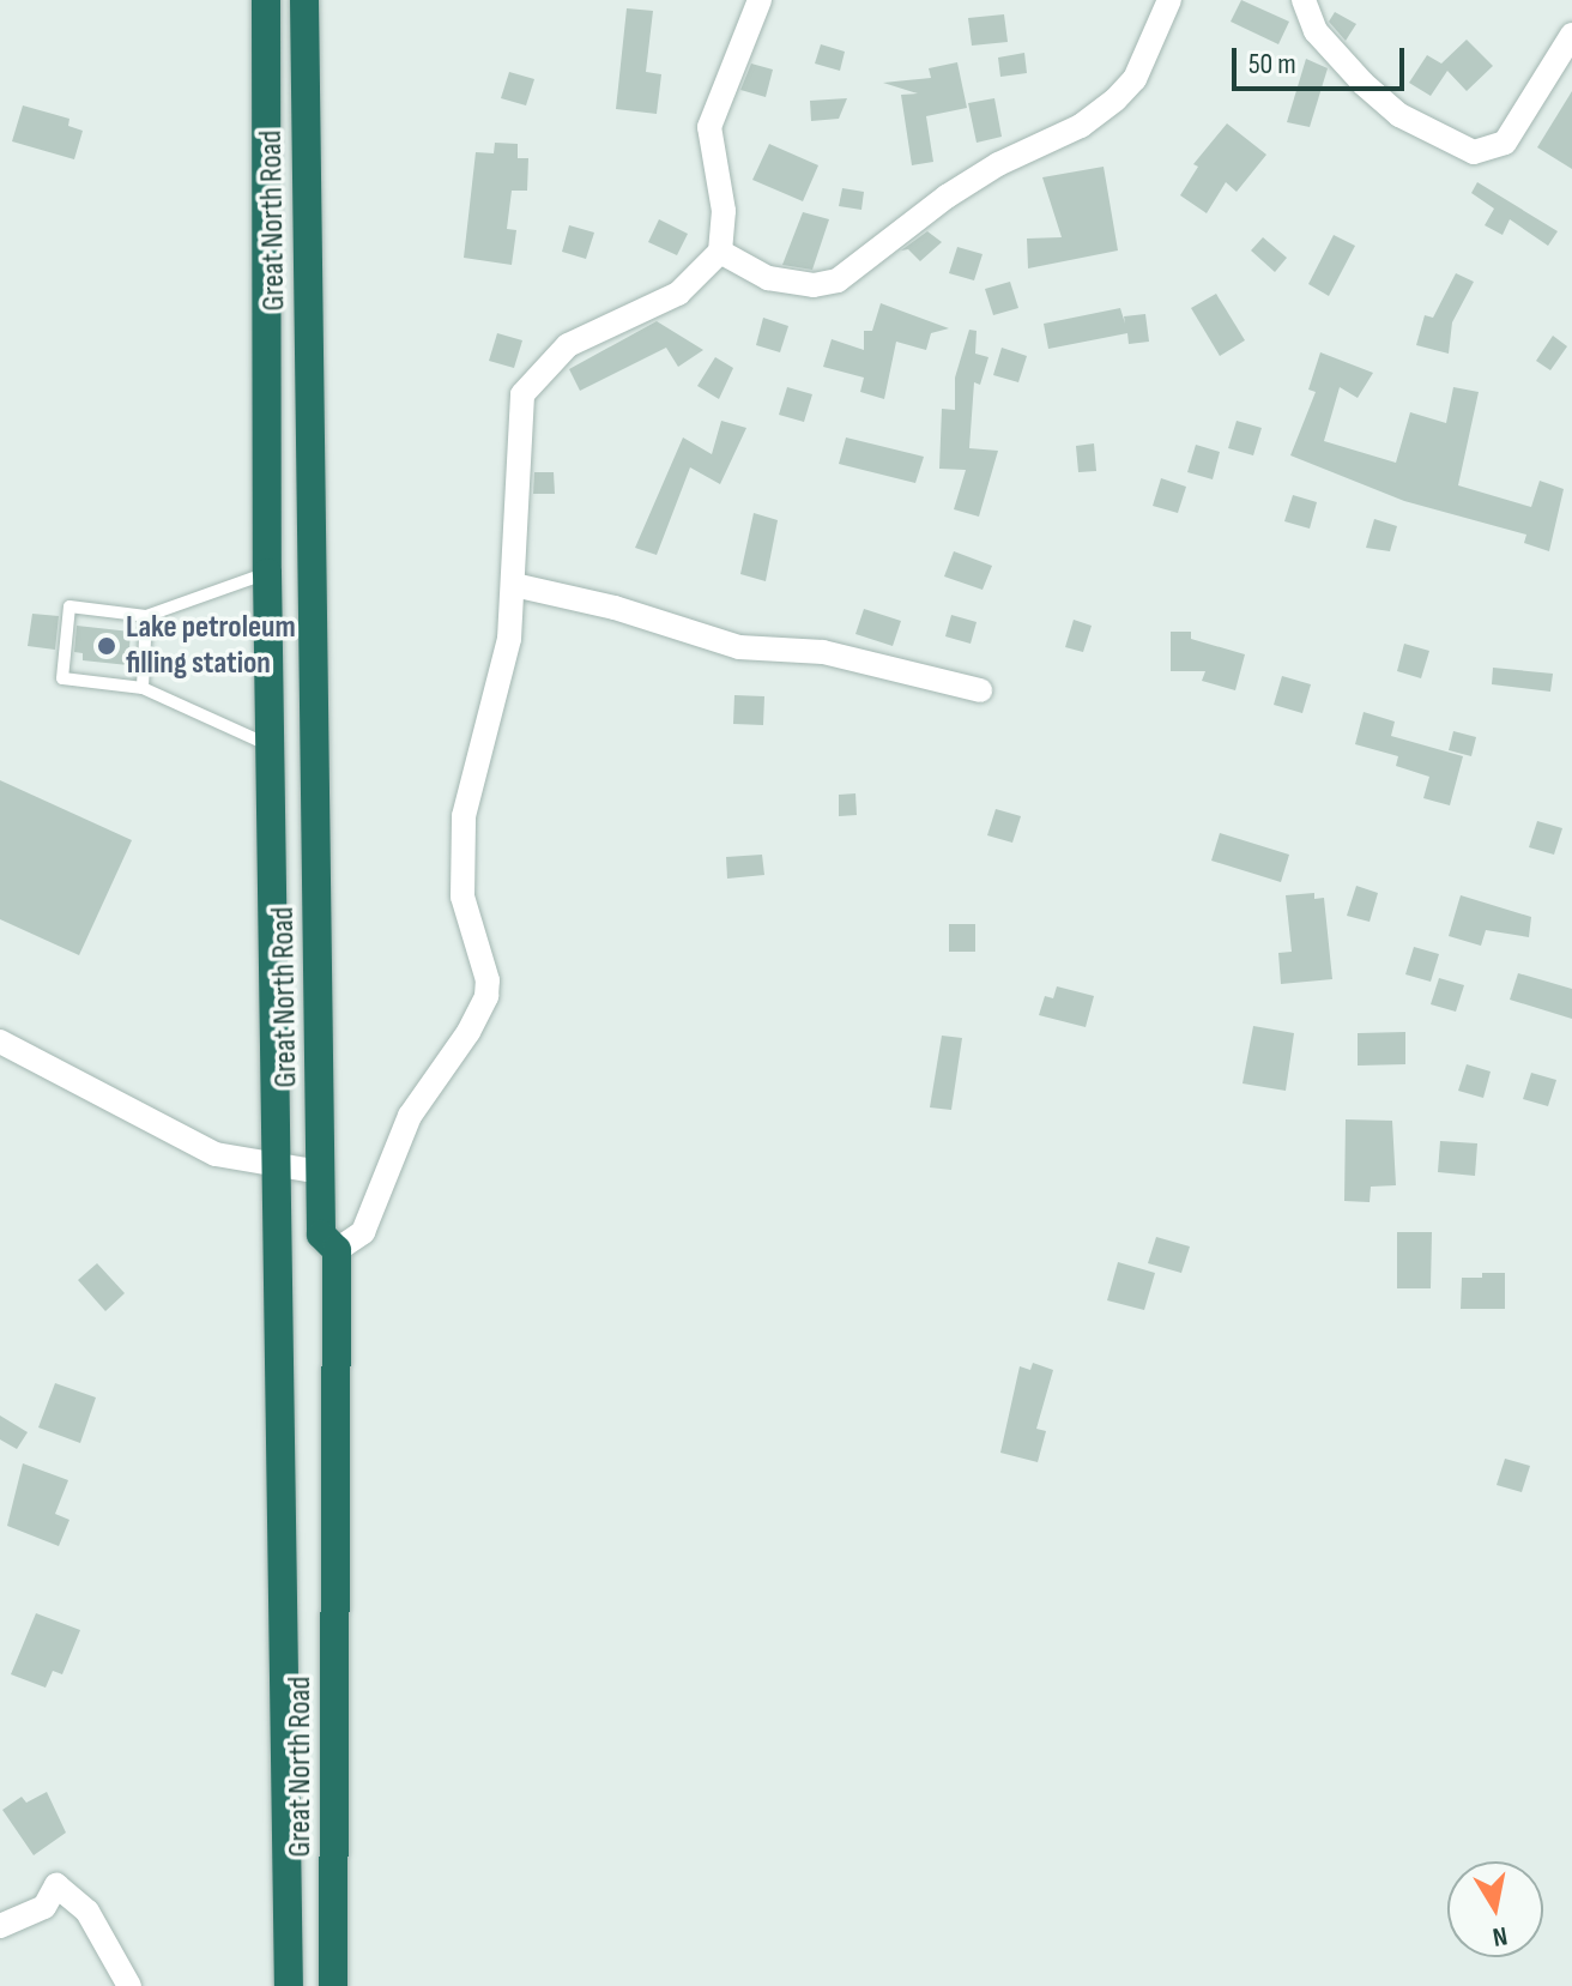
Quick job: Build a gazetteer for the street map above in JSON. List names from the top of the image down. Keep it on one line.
{"streets":{"highway":["Great North Road"]},"places":["Lake petroleum filling station"],"scale_bar":"50 m","north":"bottom"}
